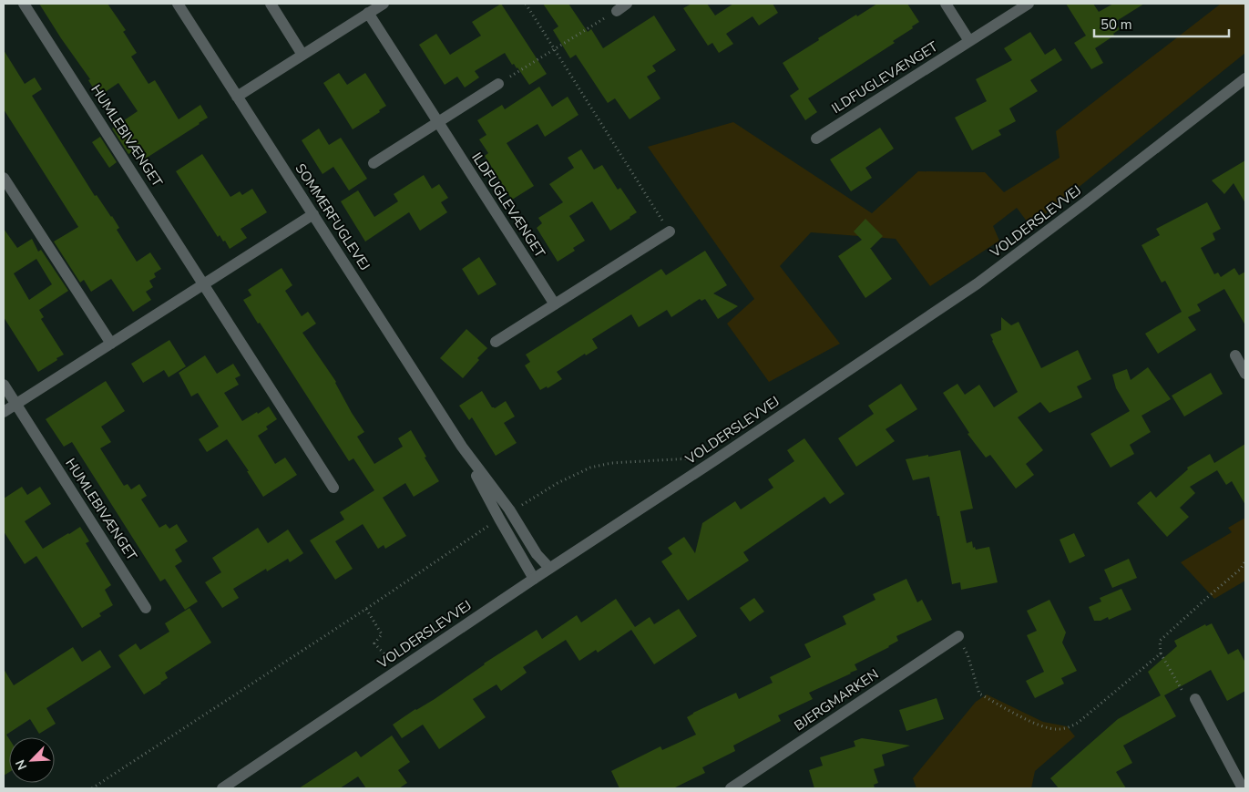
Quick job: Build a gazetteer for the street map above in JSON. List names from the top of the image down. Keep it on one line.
{"streets":{"street":["ILDFUGLEVÆNGET","HUMLEBIVÆNGET","SOMMERFUGLEVEJ","VOLDERSLEVVEJ","BJERGMARKEN"]},"crossings":[["SOMMERFUGLEVEJ","VOLDERSLEVVEJ"]],"scale_bar":"50 m","north":"bottom left"}
